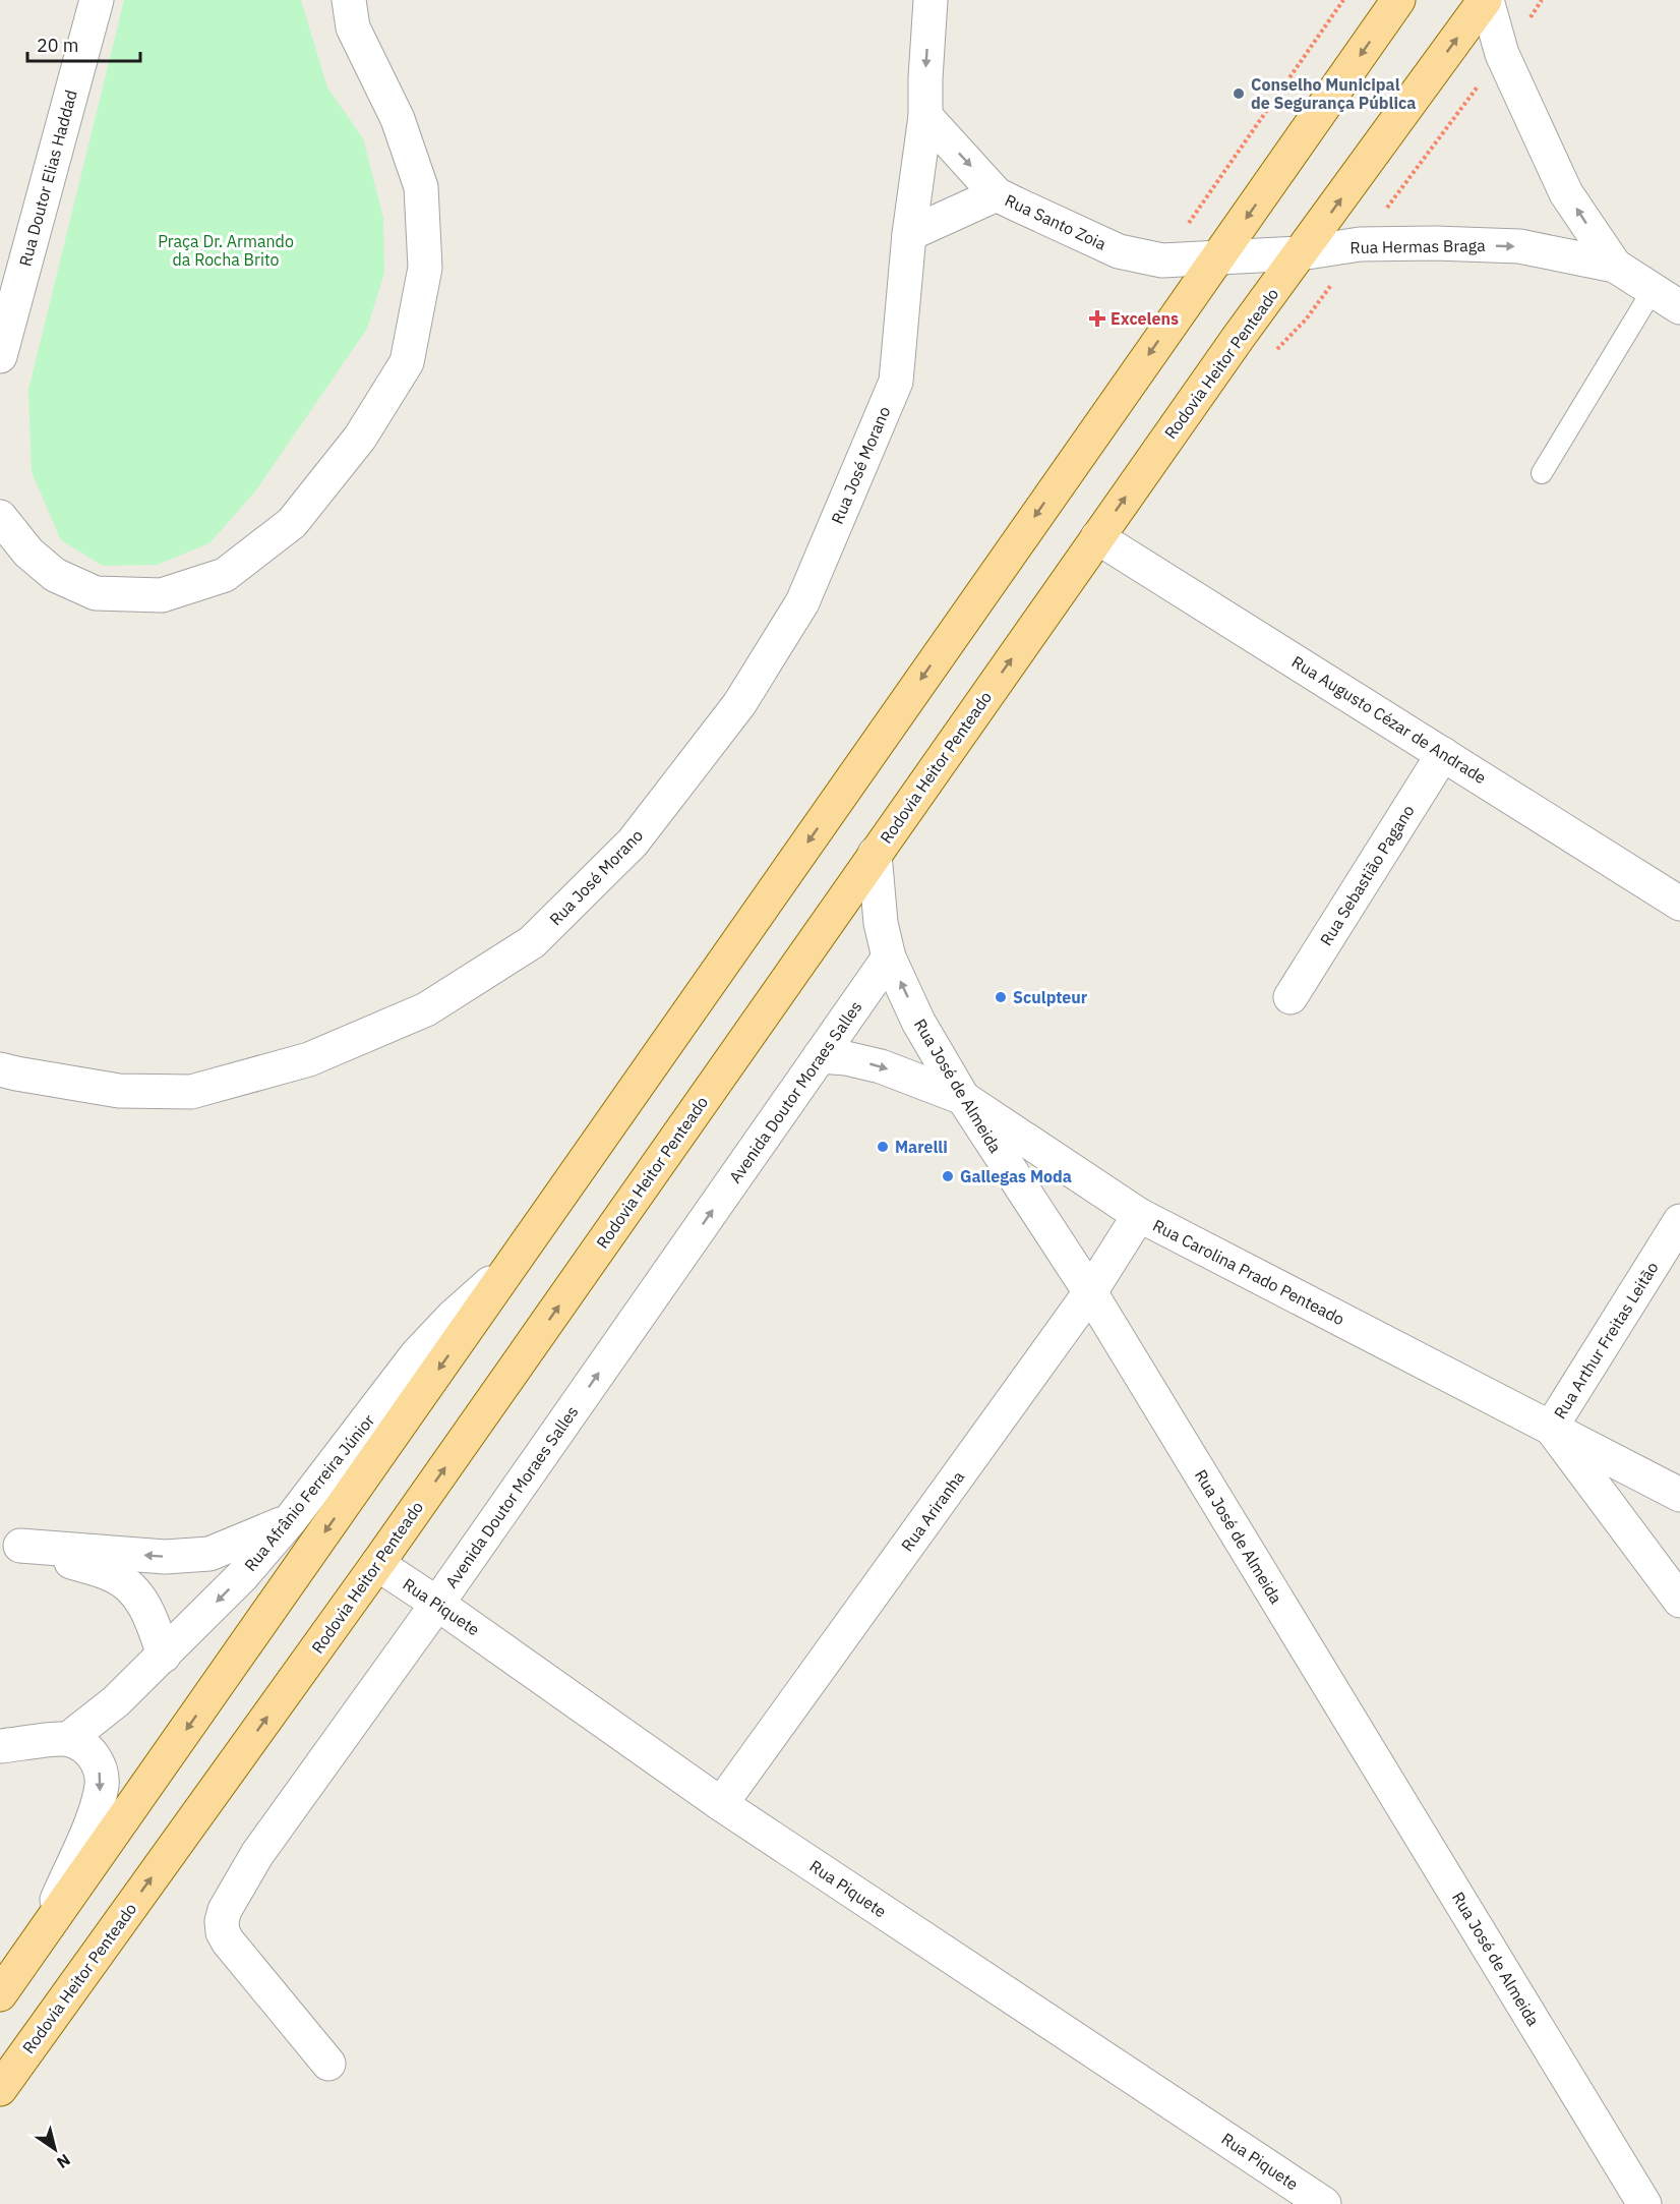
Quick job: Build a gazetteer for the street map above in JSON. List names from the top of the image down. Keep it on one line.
{"streets":{"main road":["Rodovia Heitor Penteado"],"street":["Rua Doutor Elias Haddad","Rua Santo Zoia","Rua Hermas Braga","Rua José Morano","Rua Augusto Cézar de Andrade","Rua Sebastião Pagano","Rua José de Almeida","Avenida Doutor Moraes Salles","Rua Carolina Prado Penteado","Rua Arthur Freitas Leitão","Rua Afrânio Ferreira Júnior","Rua Ariranha","Rua Piquete"]},"crossings":[["Rua Santo Zoia","Rua Hermas Braga"],["Rua Santo Zoia","Rua José Morano"],["Rua Hermas Braga","Rodovia Heitor Penteado"],["Rodovia Heitor Penteado","Rua Augusto Cézar de Andrade"],["Rodovia Heitor Penteado","Rua José de Almeida"],["Rodovia Heitor Penteado","Rua Piquete"],["Rua Augusto Cézar de Andrade","Rua Sebastião Pagano"],["Rua José de Almeida","Avenida Doutor Moraes Salles"],["Rua José de Almeida","Rua Carolina Prado Penteado"],["Rua José de Almeida","Rua Ariranha"],["Avenida Doutor Moraes Salles","Rua Carolina Prado Penteado"],["Avenida Doutor Moraes Salles","Rua Piquete"],["Rua Carolina Prado Penteado","Rua Arthur Freitas Leitão"],["Rua Carolina Prado Penteado","Rua Ariranha"],["Rua Ariranha","Rua Piquete"]],"one_way":["Avenida Doutor Moraes Salles"],"parks":["Praça Dr. Armando da Rocha Brito"],"places":{"other":["Conselho Municipal de Segurança Pública","Sculpteur","Marelli","Gallegas Moda"],"health":["Excelens"]},"scale_bar":"20 m","north":"bottom right"}
